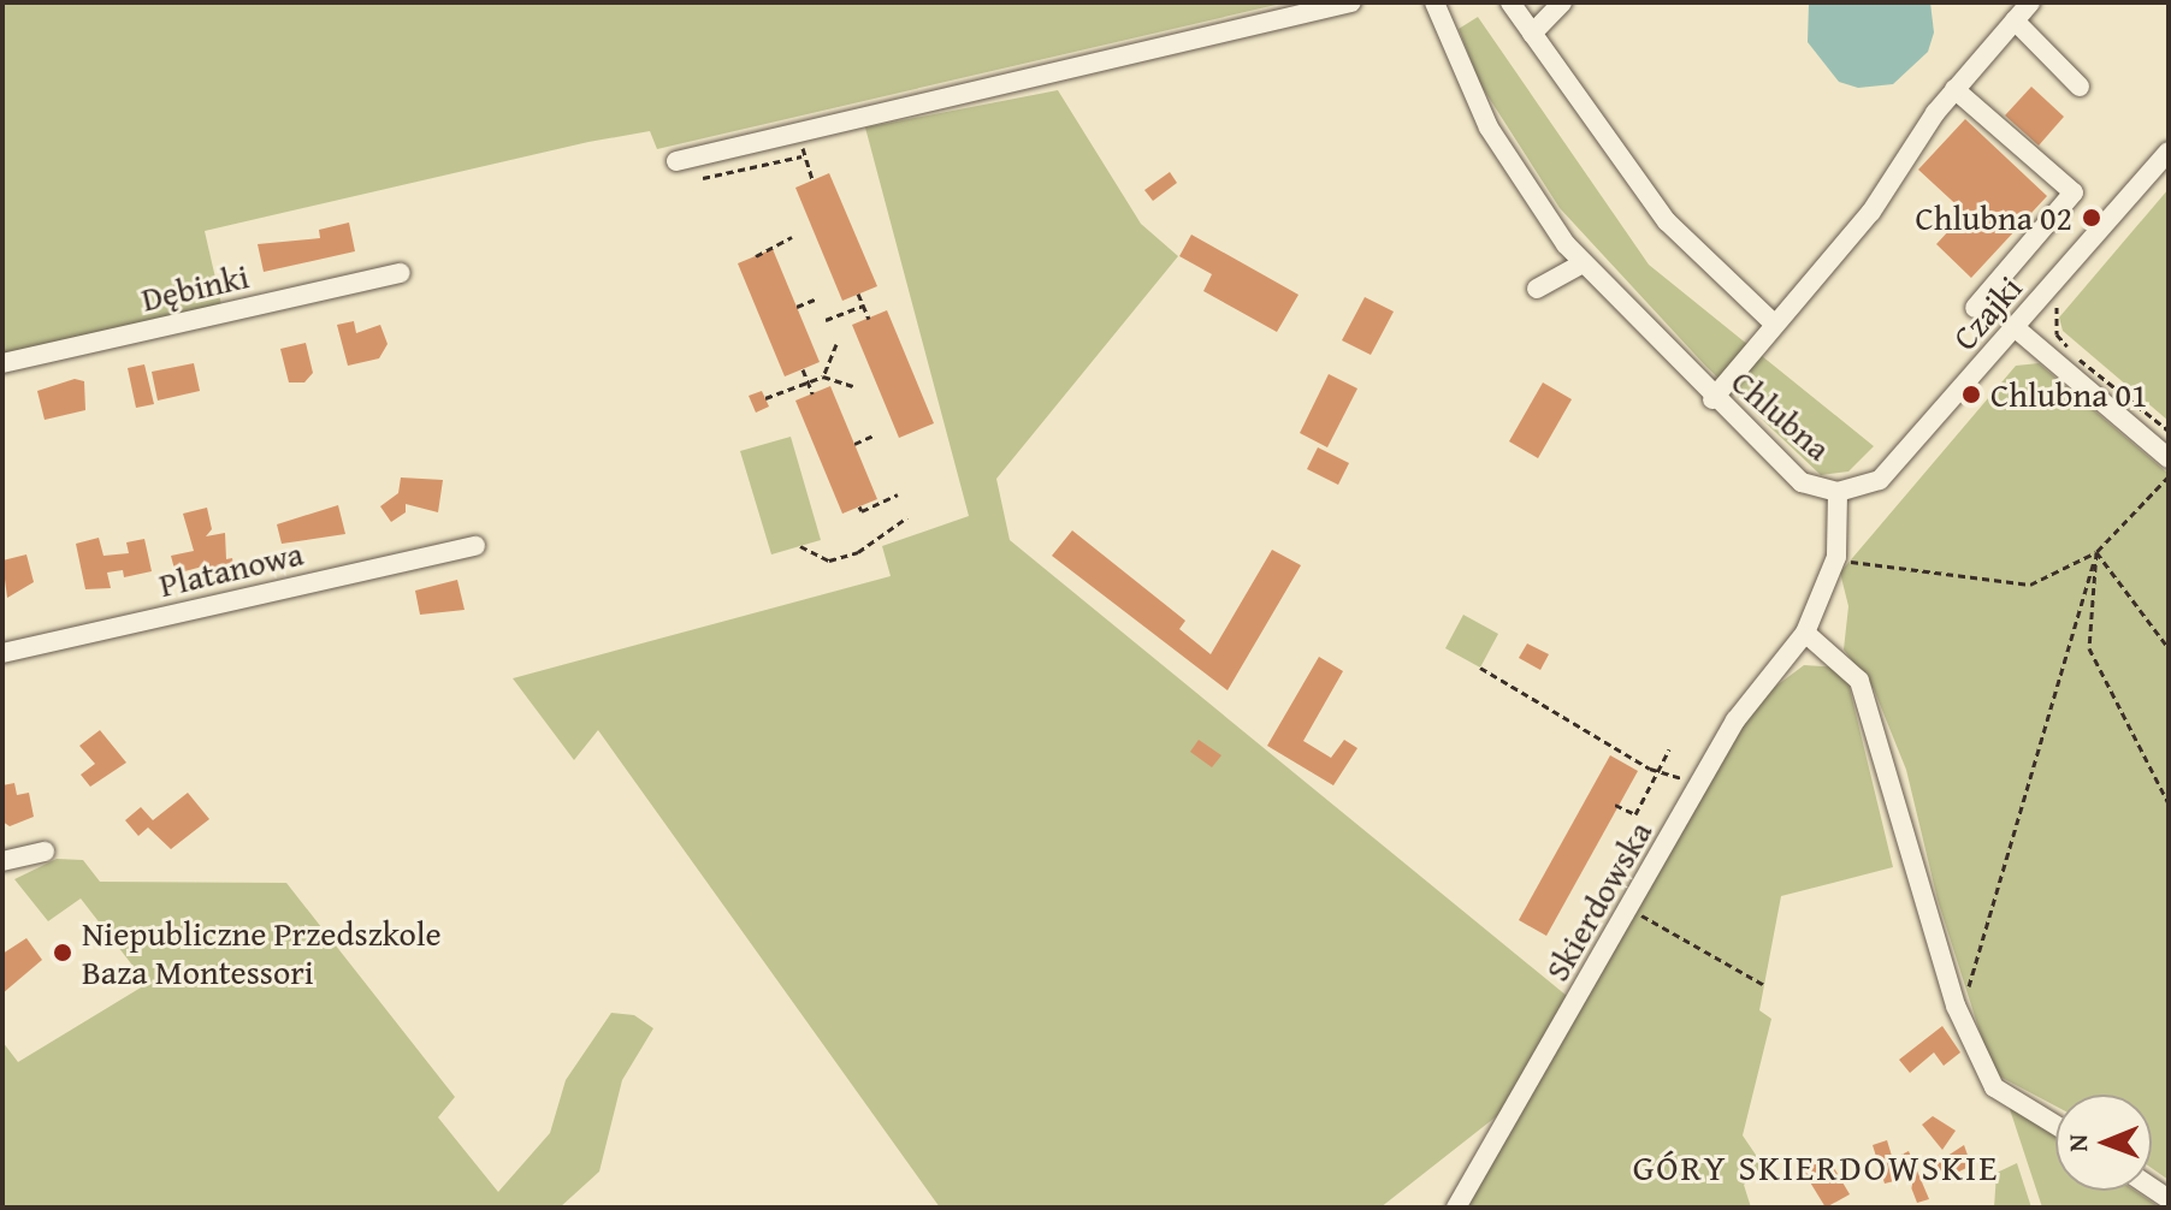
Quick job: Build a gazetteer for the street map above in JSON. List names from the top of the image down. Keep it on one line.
{"streets":{"street":["Dębinki","Czajki","Chlubna","Platanowa","Skierdowska"]},"crossings":[["Czajki","Chlubna"],["Chlubna","Skierdowska"]],"districts":["GÓRY SKIERDOWSKIE"],"places":["Chlubna 02","Chlubna 01","Niepubliczne Przedszkole Baza Montessori"],"north":"left"}
